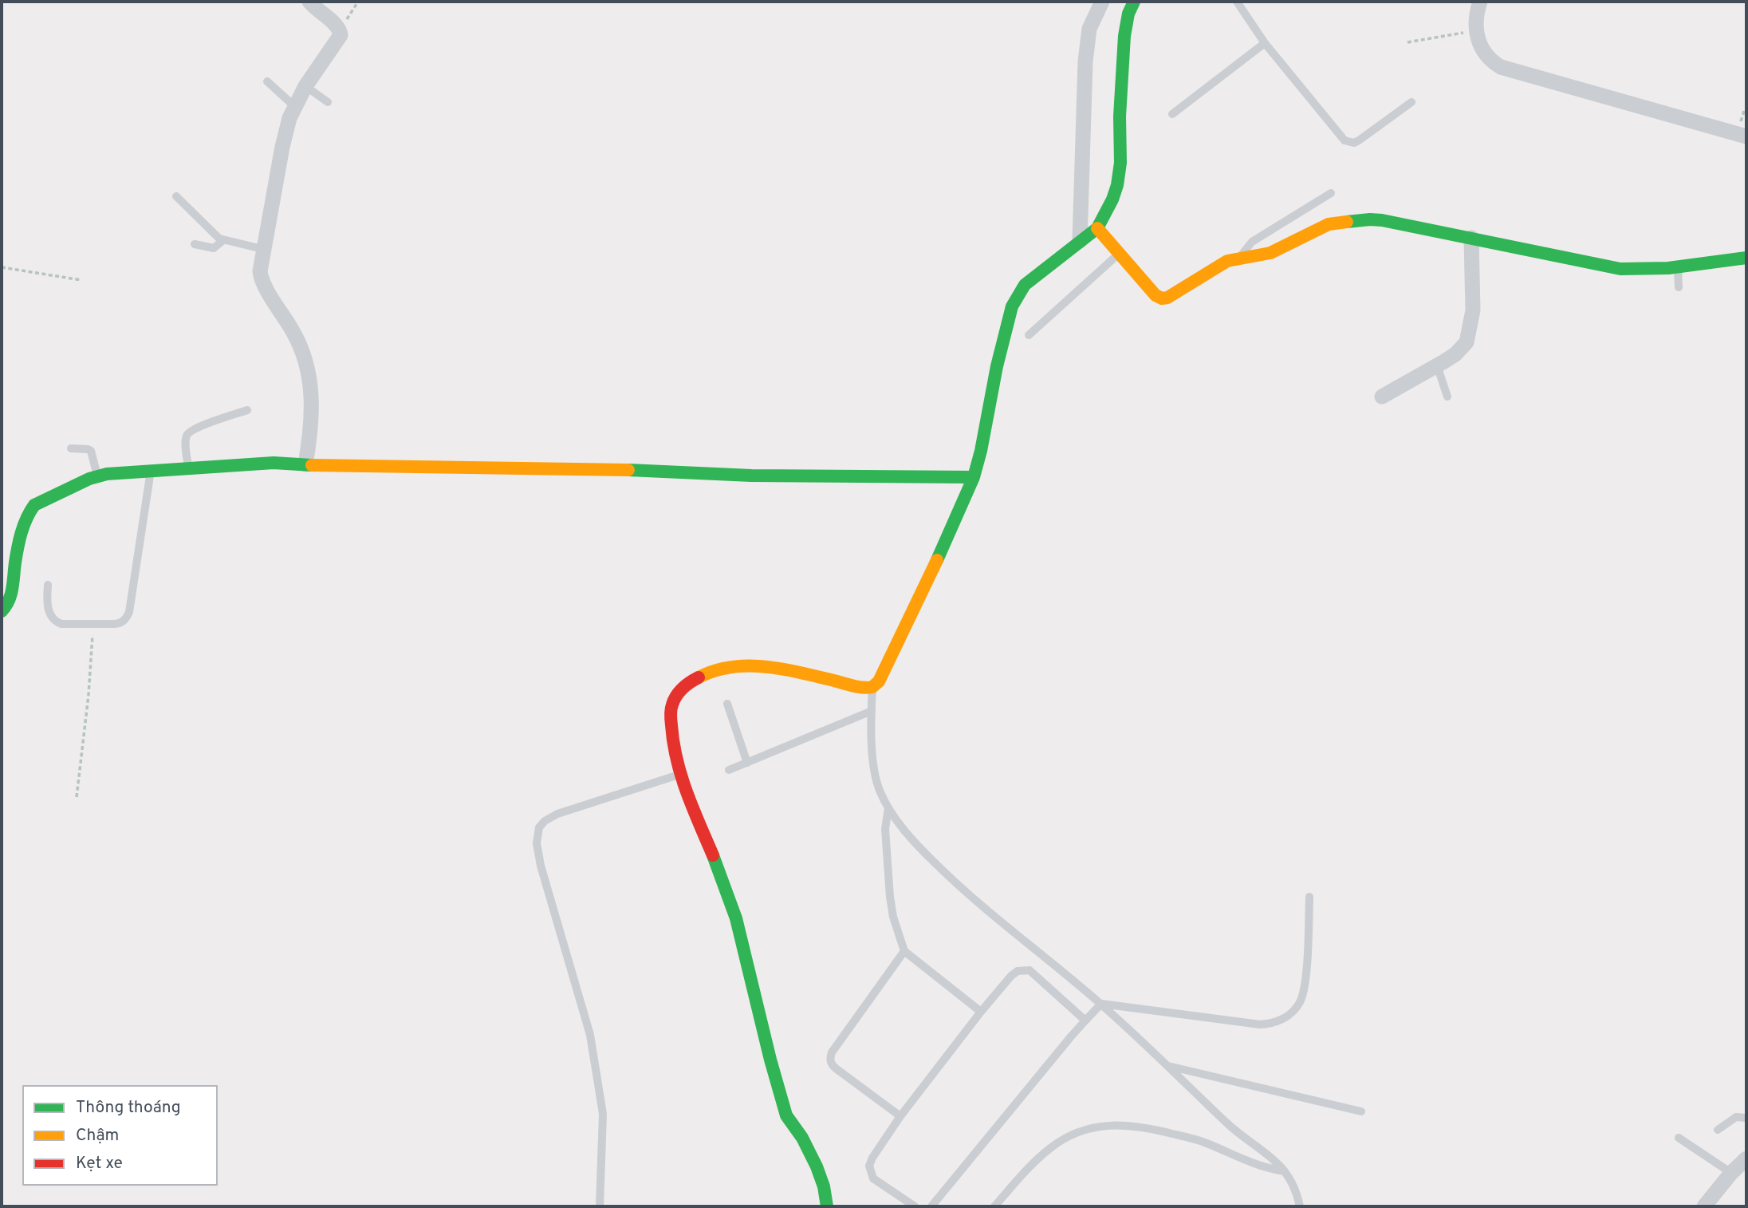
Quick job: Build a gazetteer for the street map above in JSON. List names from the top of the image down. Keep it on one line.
{"legend":["Thông thoáng","Chậm","Kẹt xe"]}
